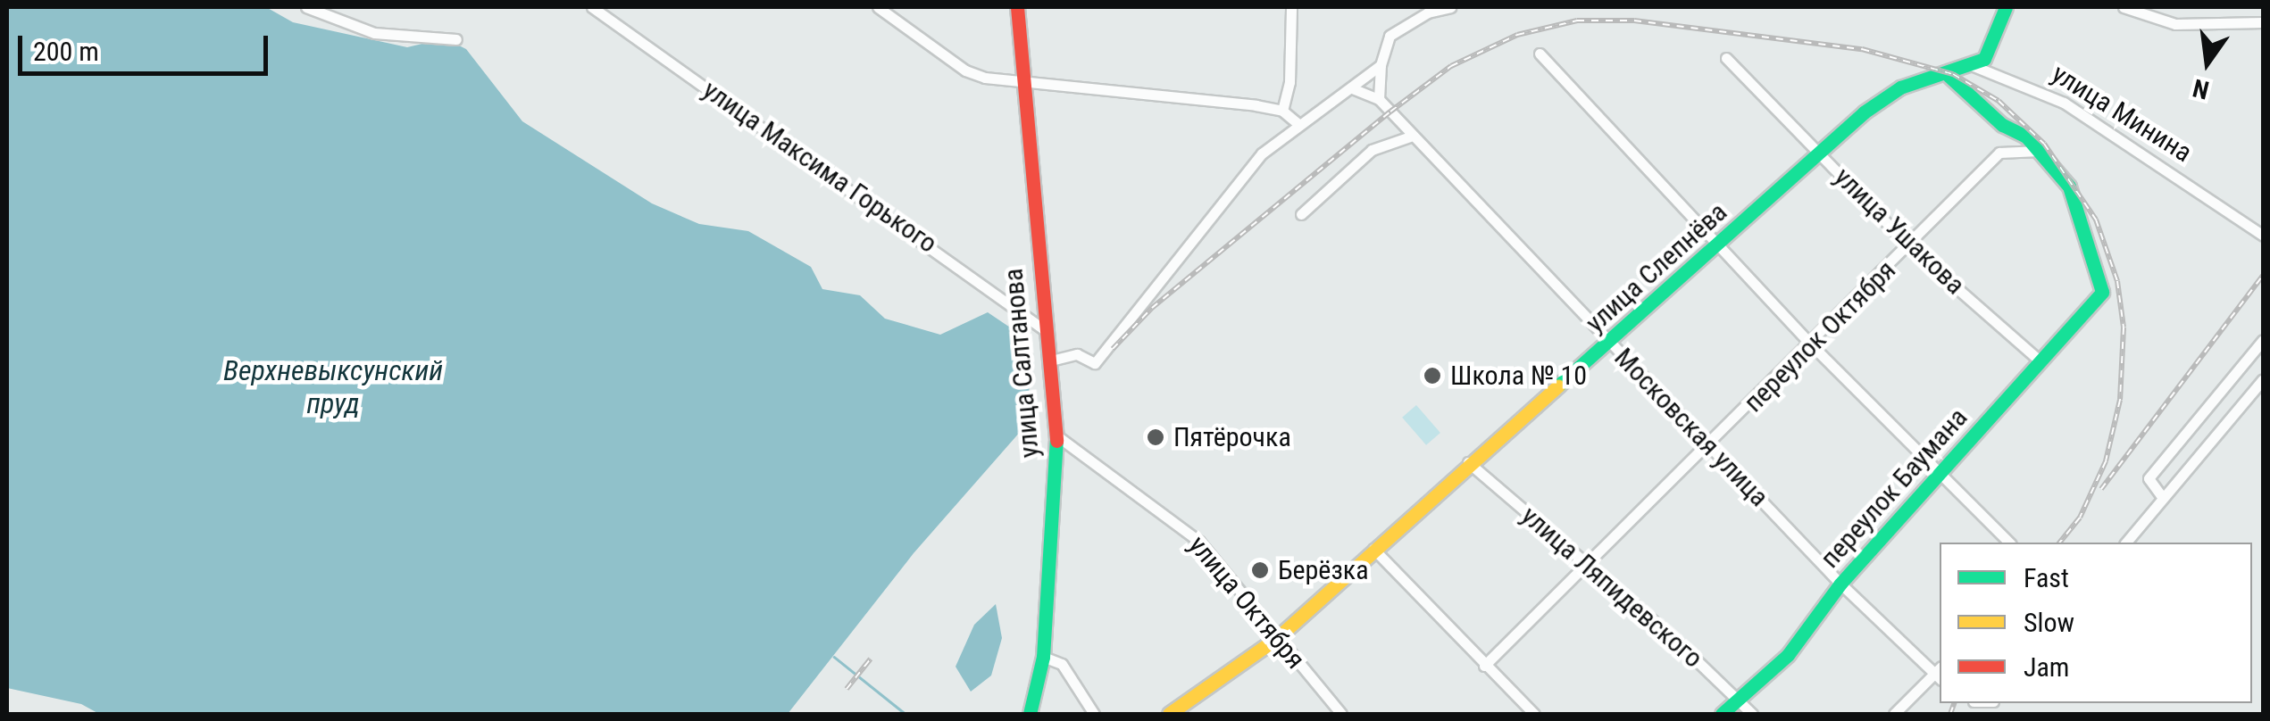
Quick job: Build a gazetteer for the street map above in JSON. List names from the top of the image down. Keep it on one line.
{"streets":{"street":["улица Минина","улица Максима Горького","улица Ушакова","улица Слепнёва","переулок Октября","улица Салтанова","Московская улица","переулок Баумана","улица Ляпидевского","улица Октября"]},"crossings":[["улица Минина","улица Слепнёва"],["улица Максима Горького","улица Салтанова"],["улица Ушакова","улица Слепнёва"],["улица Ушакова","переулок Октября"],["улица Ушакова","переулок Баумана"],["улица Слепнёва","Московская улица"],["улица Слепнёва","улица Ляпидевского"],["улица Слепнёва","улица Октября"],["переулок Октября","Московская улица"],["переулок Октября","улица Ляпидевского"],["улица Салтанова","улица Октября"],["Московская улица","переулок Баумана"],["переулок Баумана","улица Ляпидевского"]],"water":["Верхневыксунский пруд"],"places":["Школа № 10","Пятёрочка","Берёзка"],"legend":["Fast","Slow","Jam"],"scale_bar":"200 m","north":"bottom"}
